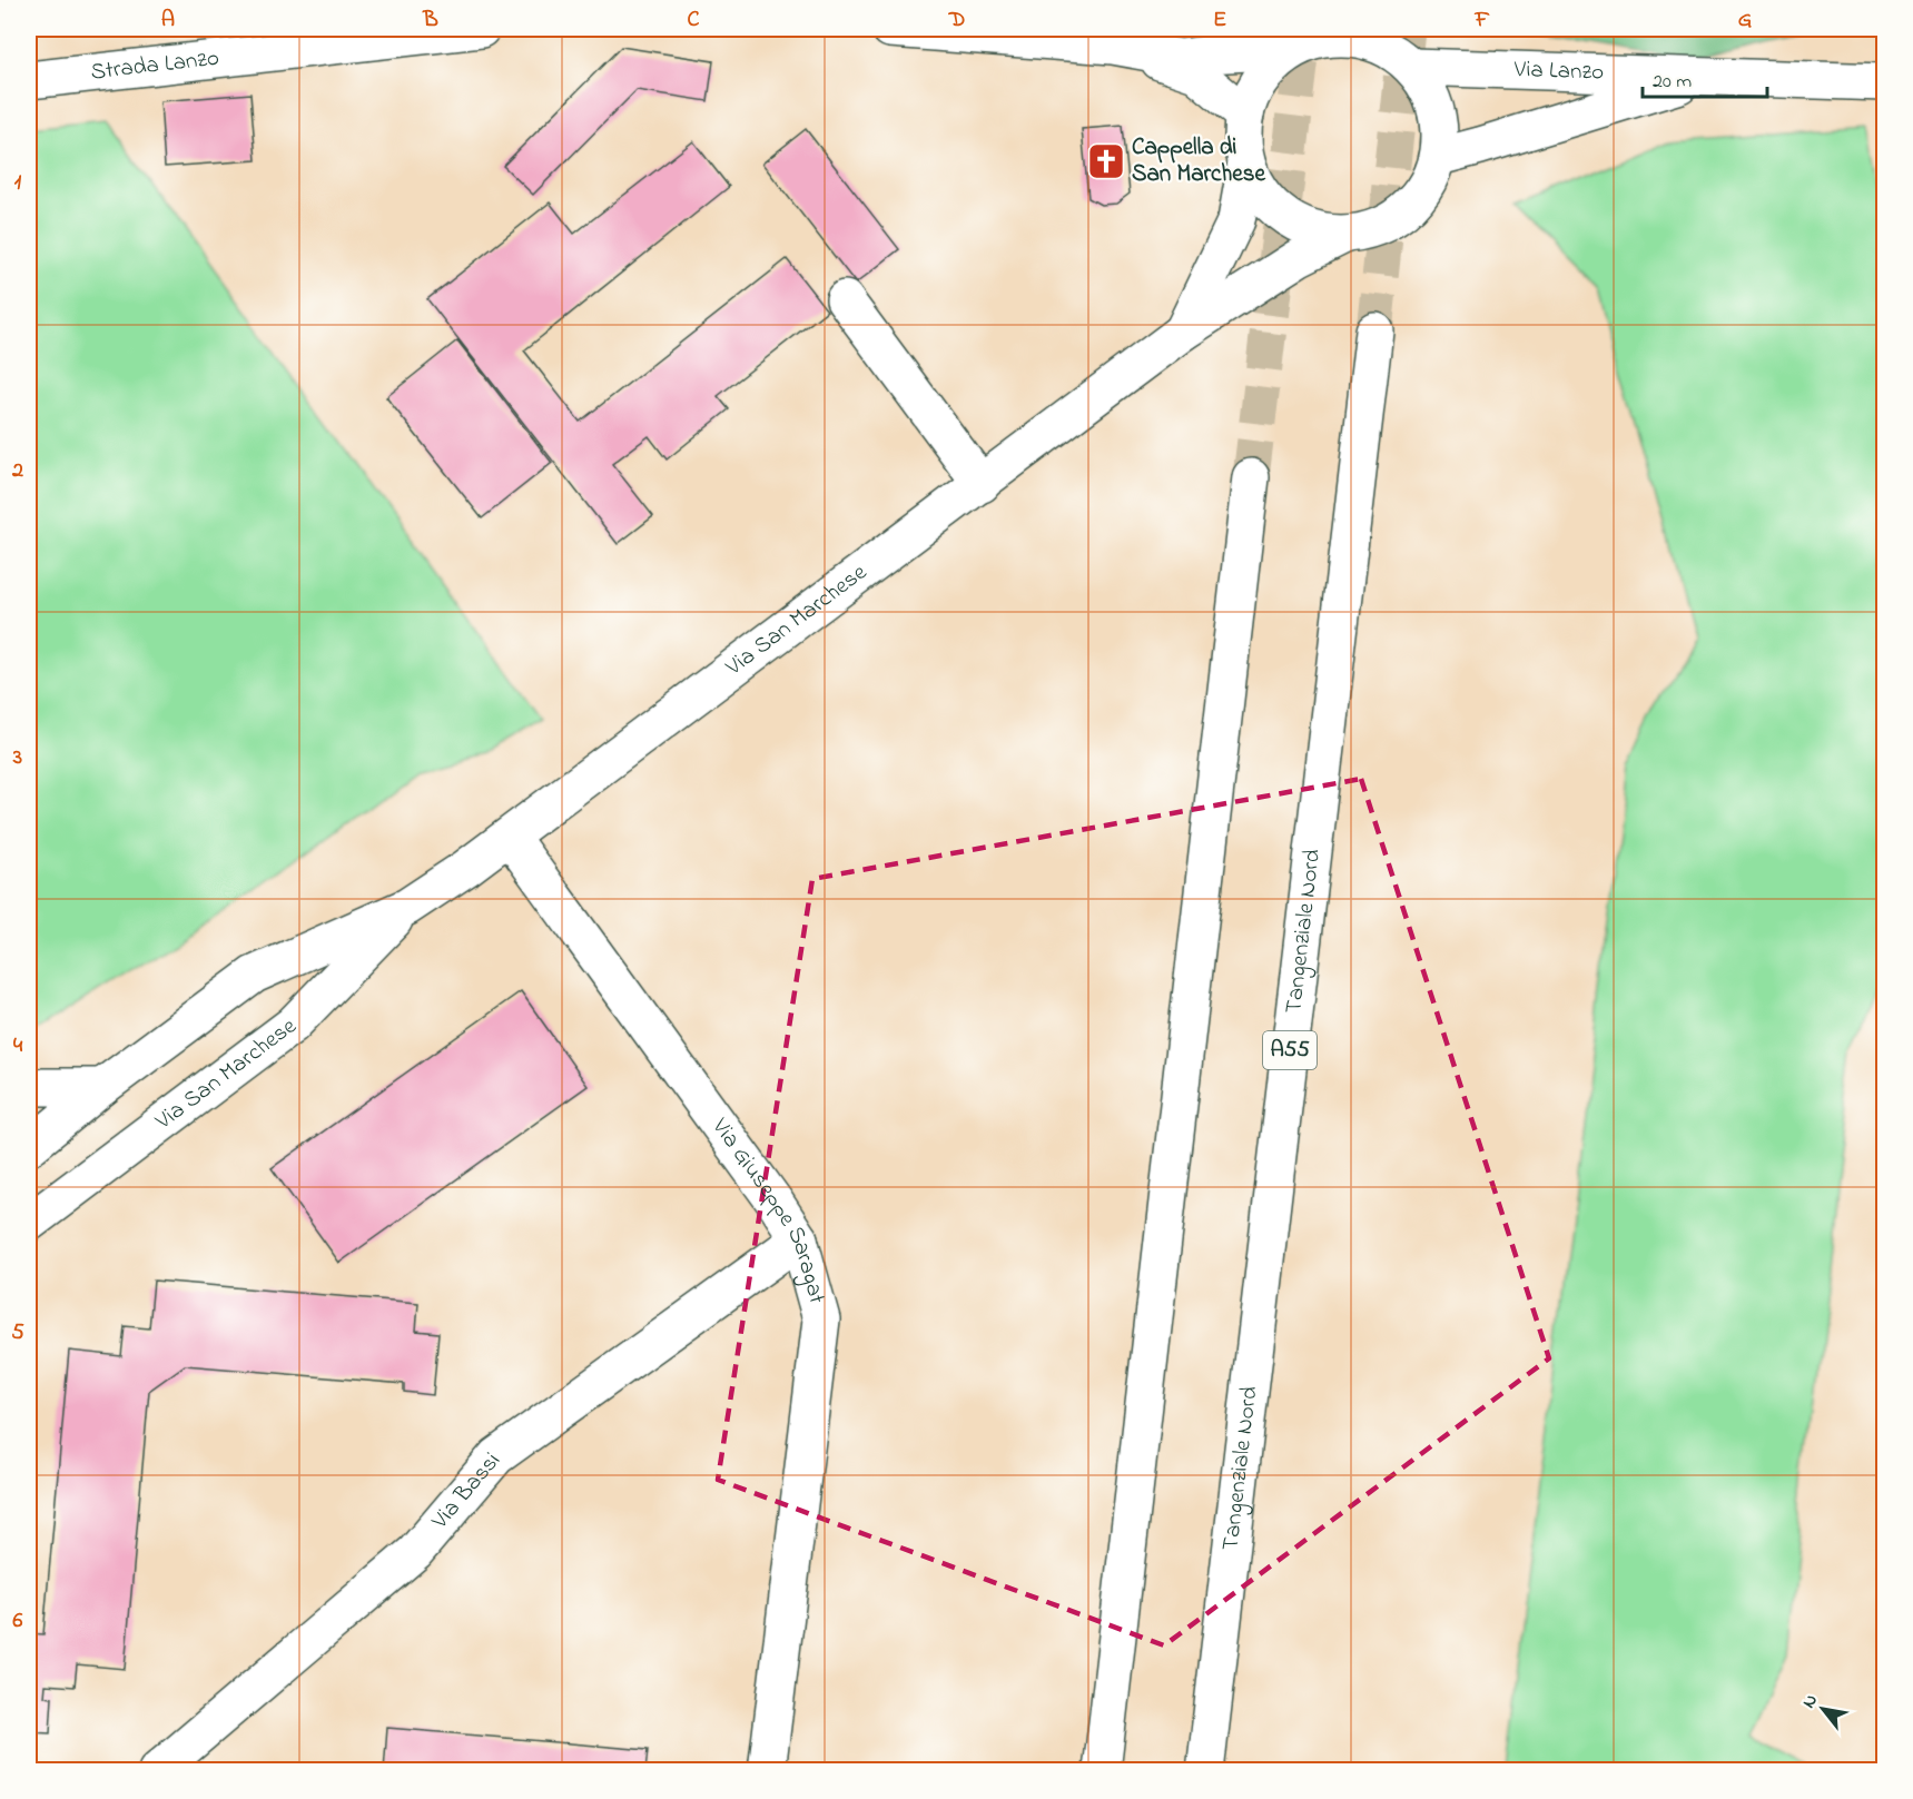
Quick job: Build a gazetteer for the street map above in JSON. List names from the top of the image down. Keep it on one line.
{"streets":{"main road":["Strada Lanzo","Via Lanzo","Via San Marchese","Tangenziale Nord","A55","Via Giuseppe Saragat","Via Bassi"]},"crossings":[["Via Lanzo","Via San Marchese"],["Via San Marchese","Via Giuseppe Saragat"],["Via Giuseppe Saragat","Via Bassi"]],"places":{"church":["Cappella di San Marchese"]},"scale_bar":"20 m","north":"top left","grid":{"columns":["A","B","C","D","E","F","G"],"rows":["1","2","3","4","5","6"]}}
